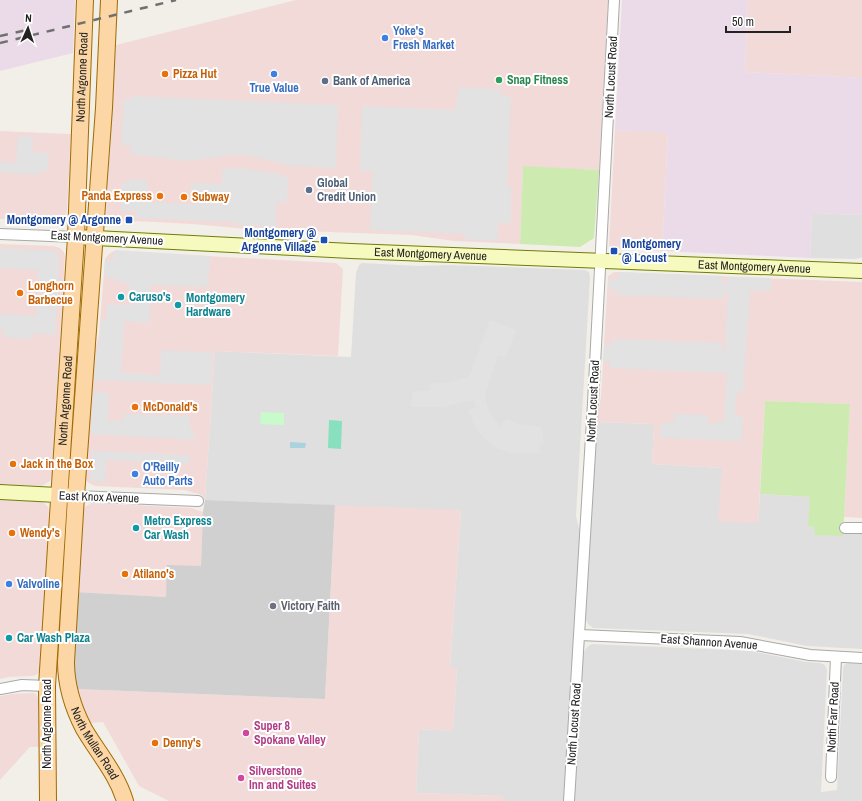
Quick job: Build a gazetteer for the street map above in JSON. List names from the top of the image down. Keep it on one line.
{"streets":{"main road":["North Argonne Road","East Montgomery Avenue","East Knox Avenue","North Mullan Road"],"street":["North Locust Road","East Shannon Avenue","North Farr Road"]},"crossings":[["North Argonne Road","East Montgomery Avenue"],["North Argonne Road","East Knox Avenue"],["North Argonne Road","North Mullan Road"],["North Locust Road","East Montgomery Avenue"],["North Locust Road","East Shannon Avenue"],["East Shannon Avenue","North Farr Road"]],"places":{"other":["Yoke's Fresh Market","Pizza Hut","True Value","Snap Fitness","Bank of America","Global Credit Union","Panda Express","Subway","Longhorn Barbecue","Caruso's","Montgomery Hardware","McDonald's","Jack in the Box","O'Reilly Auto Parts","Metro Express Car Wash","Wendy's","Atilano's","Valvoline","Victory Faith","Car Wash Plaza","Super 8 Spokane Valley","Denny's","Silverstone Inn and Suites"],"transit":["Montgomery @ Argonne","Montgomery @ Argonne Village","Montgomery @ Locust"]},"scale_bar":"50 m","north":"top"}
